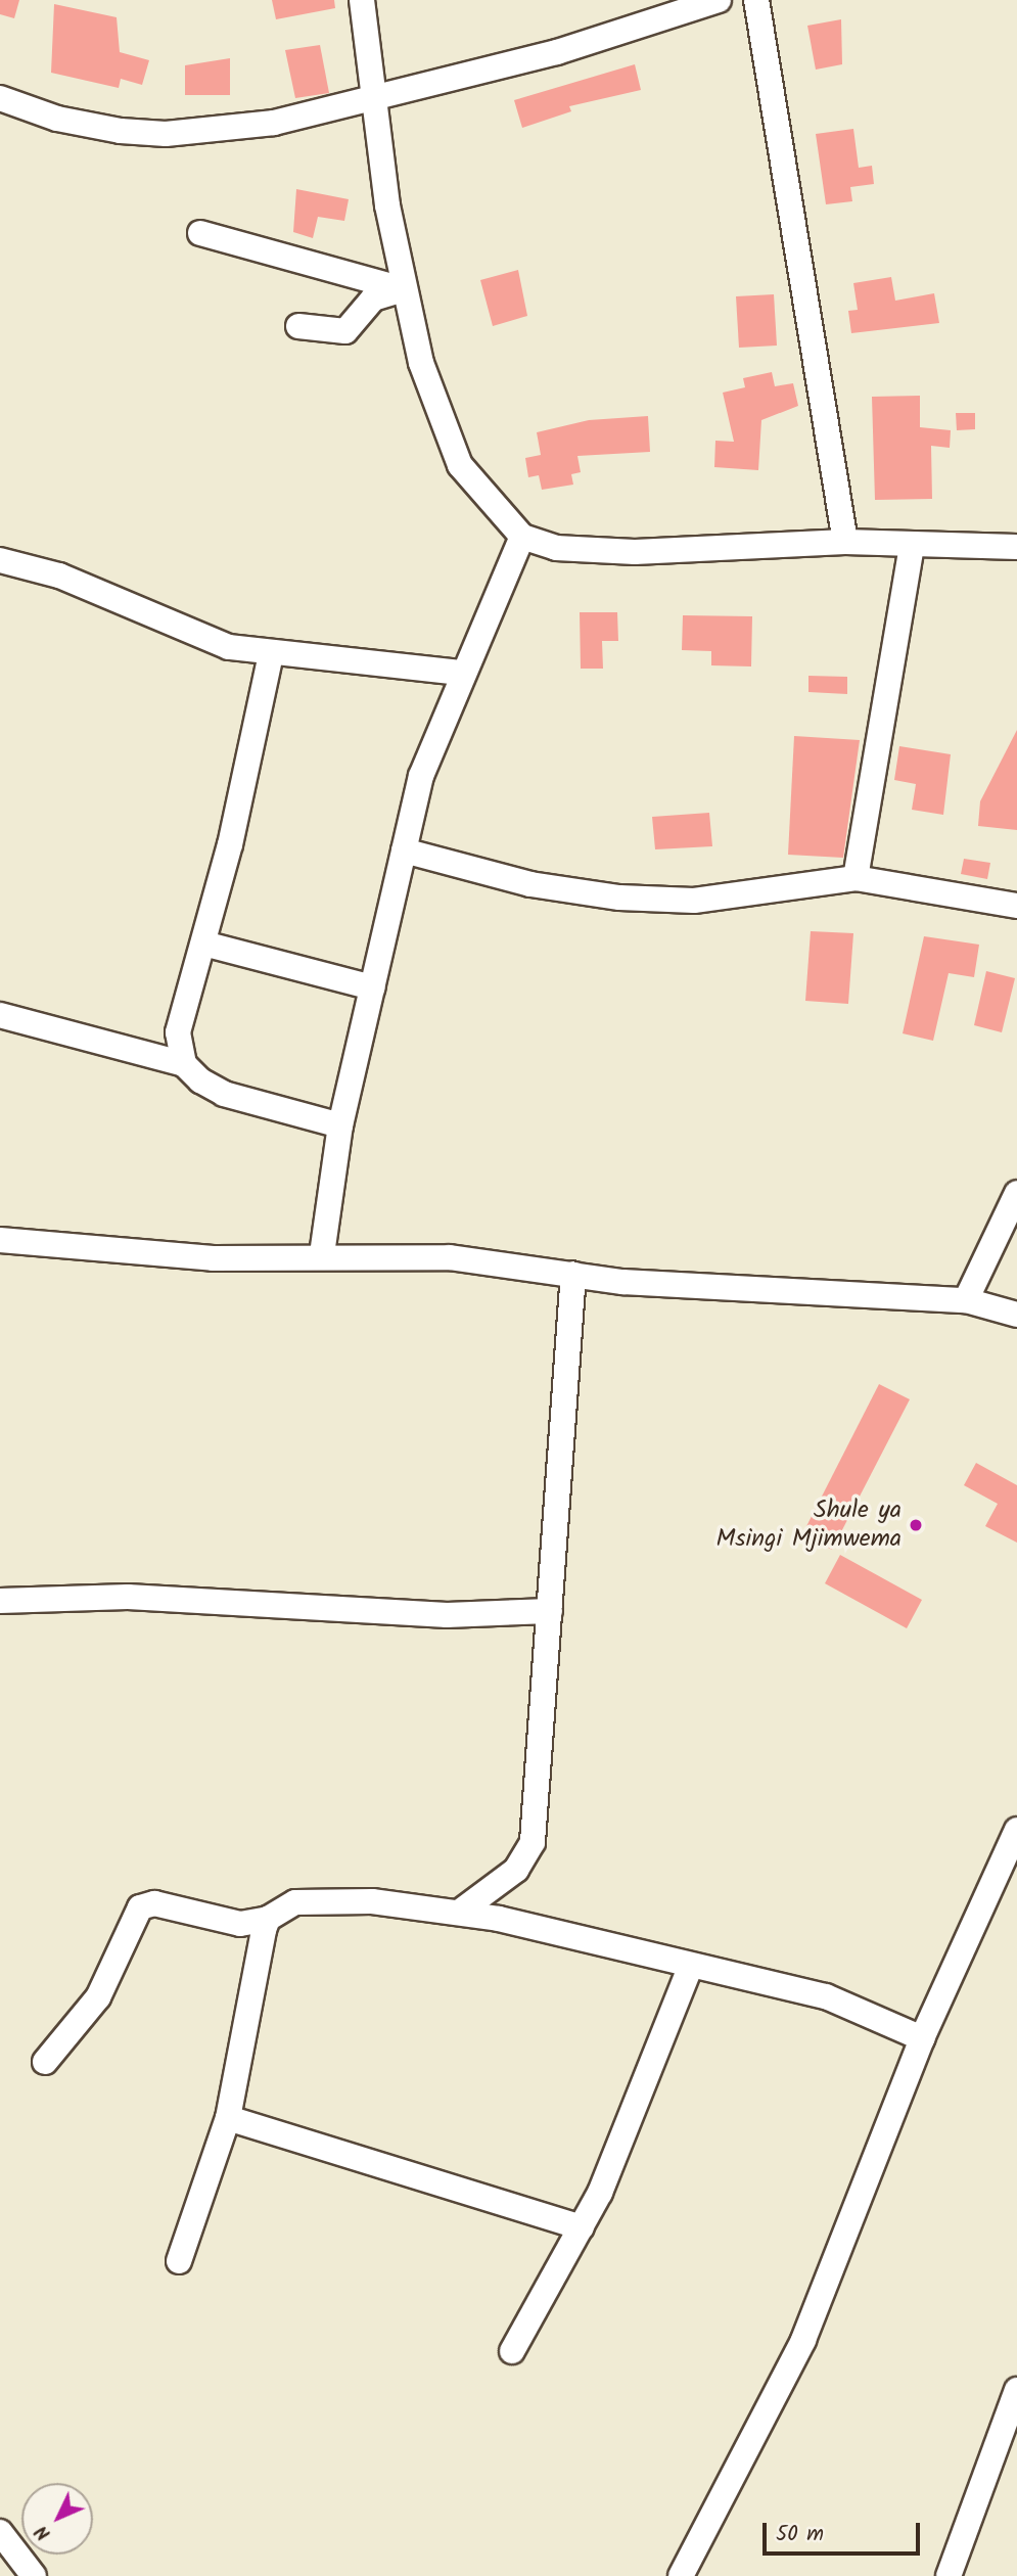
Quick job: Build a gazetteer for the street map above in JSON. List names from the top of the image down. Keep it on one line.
{"places":["Shule ya Msingi Mjimwema"],"scale_bar":"50 m","north":"bottom left"}
